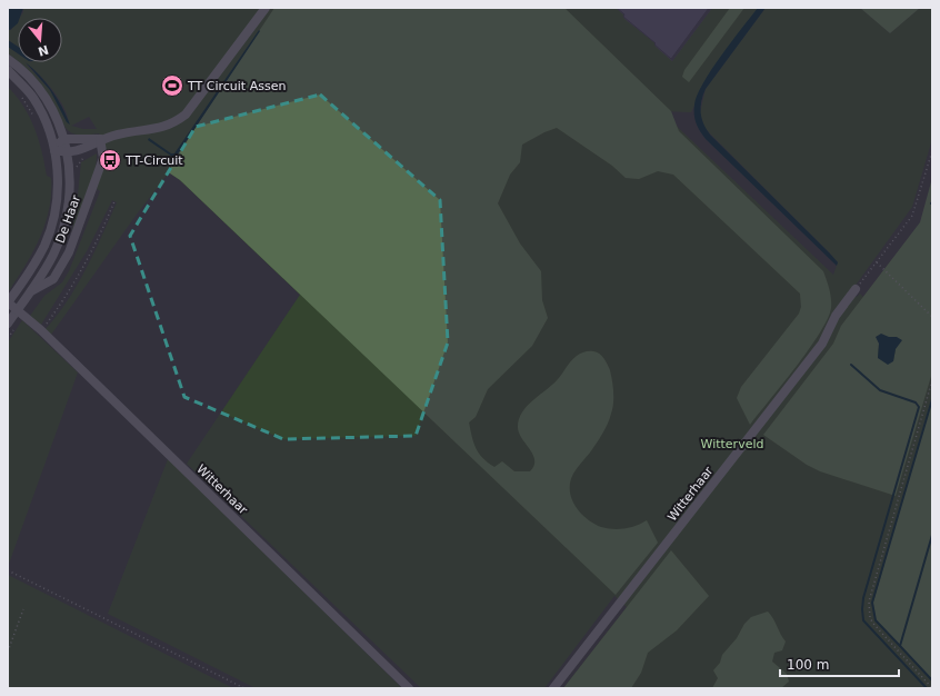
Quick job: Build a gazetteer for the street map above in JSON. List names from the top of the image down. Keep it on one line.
{"streets":{"street":["De Haar","Witterhaar"]},"crossings":[["De Haar","Witterhaar"]],"parks":["Witterveld"],"places":{"sports":["TT Circuit Assen"],"bus stop":["TT-Circuit"]},"scale_bar":"100 m","north":"bottom"}
